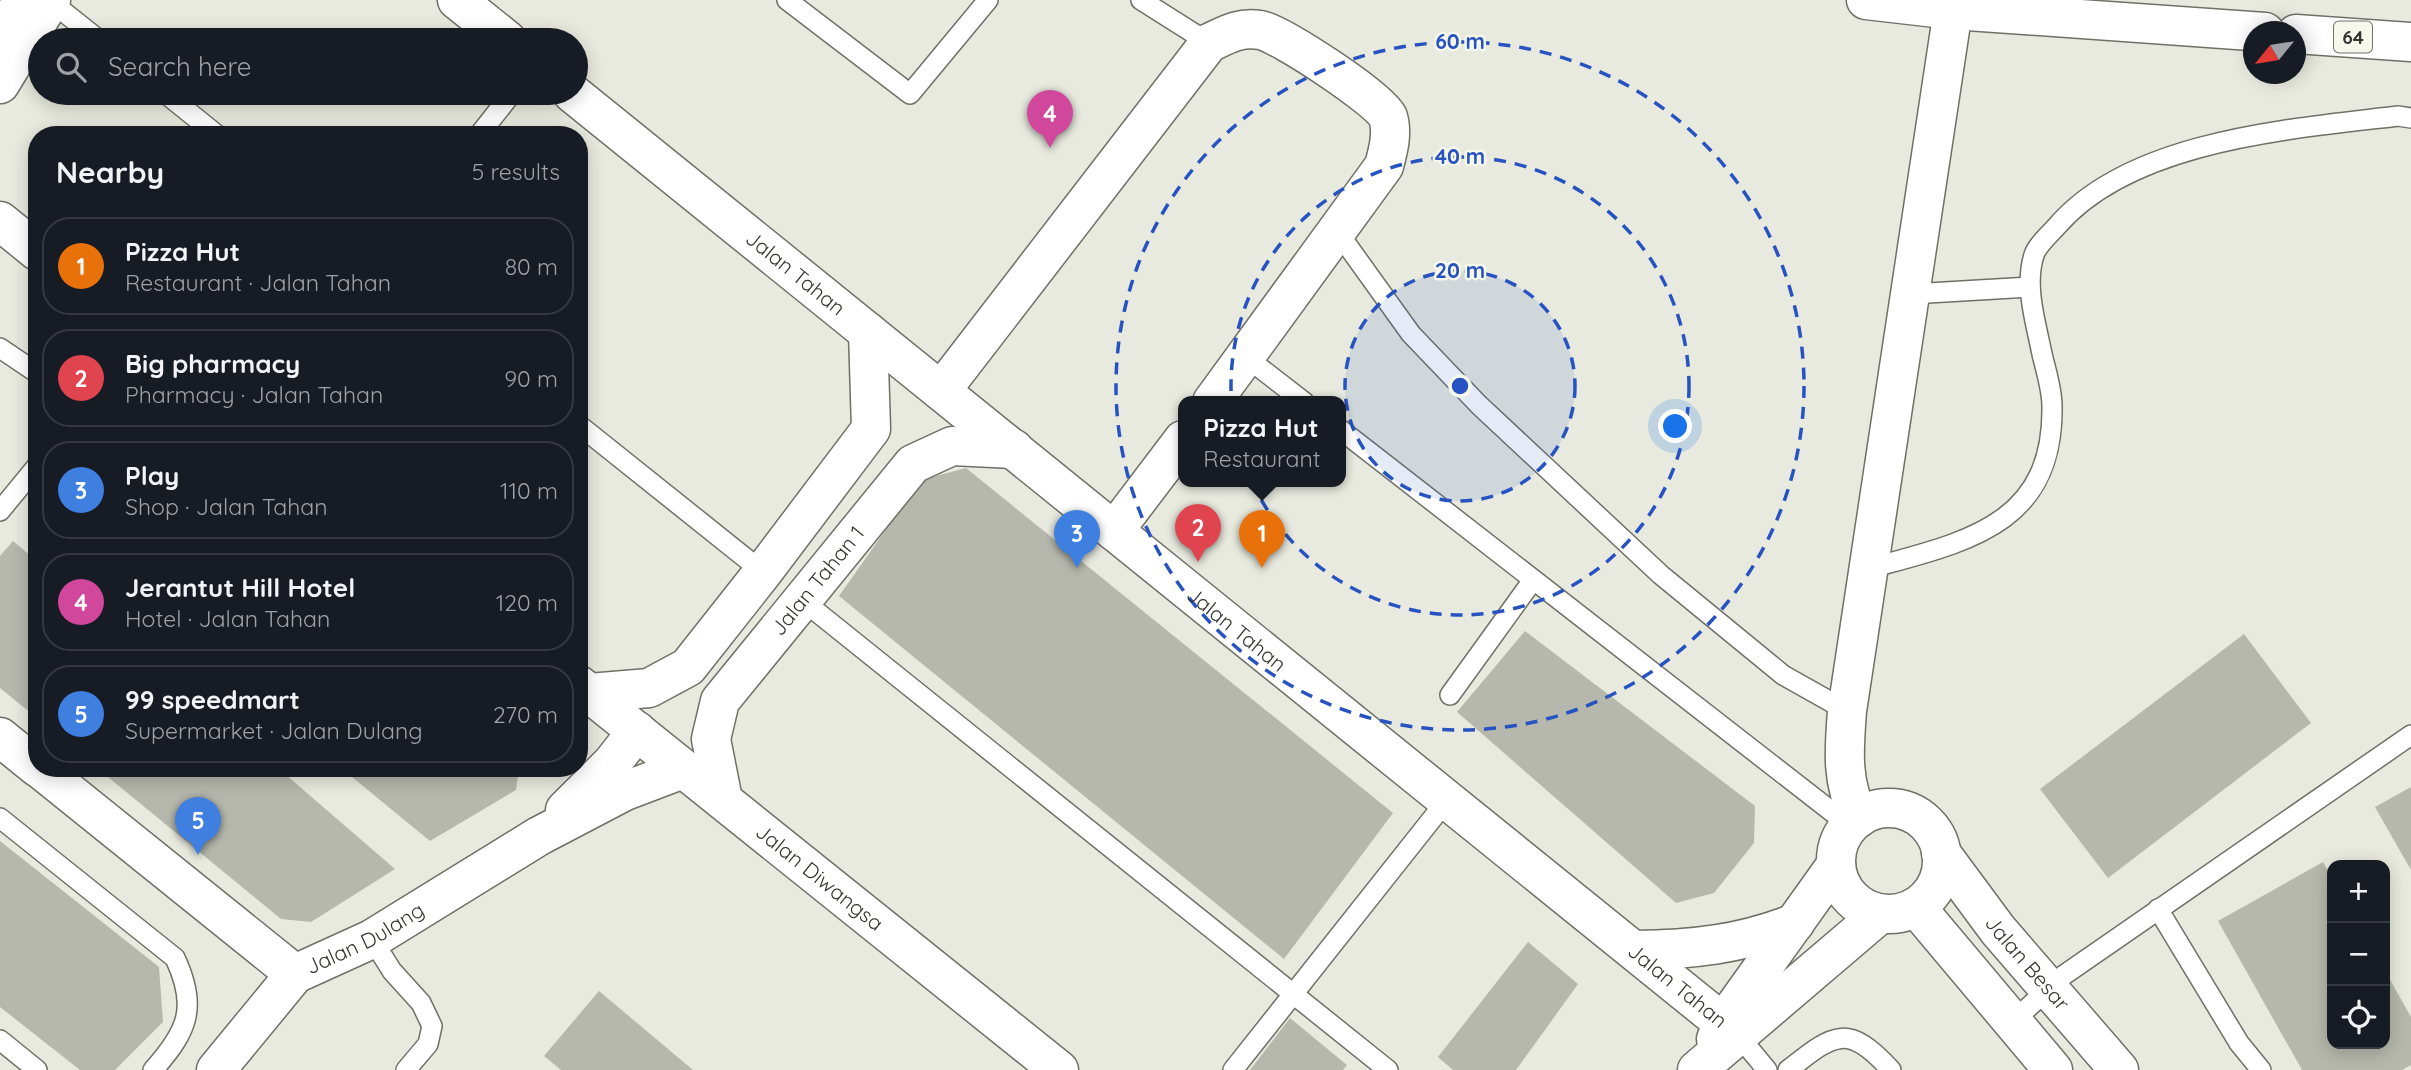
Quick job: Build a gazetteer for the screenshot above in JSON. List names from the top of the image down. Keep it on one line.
{"streets":{"street":["64","Jalan Tahan","Jalan Tahan 1","Jalan Diwangsa","Jalan Dulang","Jalan Besar"]},"crossings":[["Jalan Tahan","Jalan Tahan 1"],["Jalan Tahan 1","Jalan Diwangsa"],["Jalan Diwangsa","Jalan Dulang"]],"north":"bottom left","page":{"search":"Search here","pins":["4","2","1","3","5"],"heading":["Nearby","5 results"],"list":[{"mark":"1","name":"Pizza Hut","note":"Restaurant · Jalan Tahan","value":"80 m"},{"mark":"2","name":"Big pharmacy","note":"Pharmacy · Jalan Tahan","value":"90 m"},{"mark":"3","name":"Play","note":"Shop · Jalan Tahan","value":"110 m"},{"mark":"4","name":"Jerantut Hill Hotel","note":"Hotel · Jalan Tahan","value":"120 m"},{"mark":"5","name":"99 speedmart","note":"Supermarket · Jalan Dulang","value":"270 m"}],"popup":["Pizza Hut","Restaurant"],"map_buttons":["+","−"]},"rings":["60 m","40 m","20 m"]}
